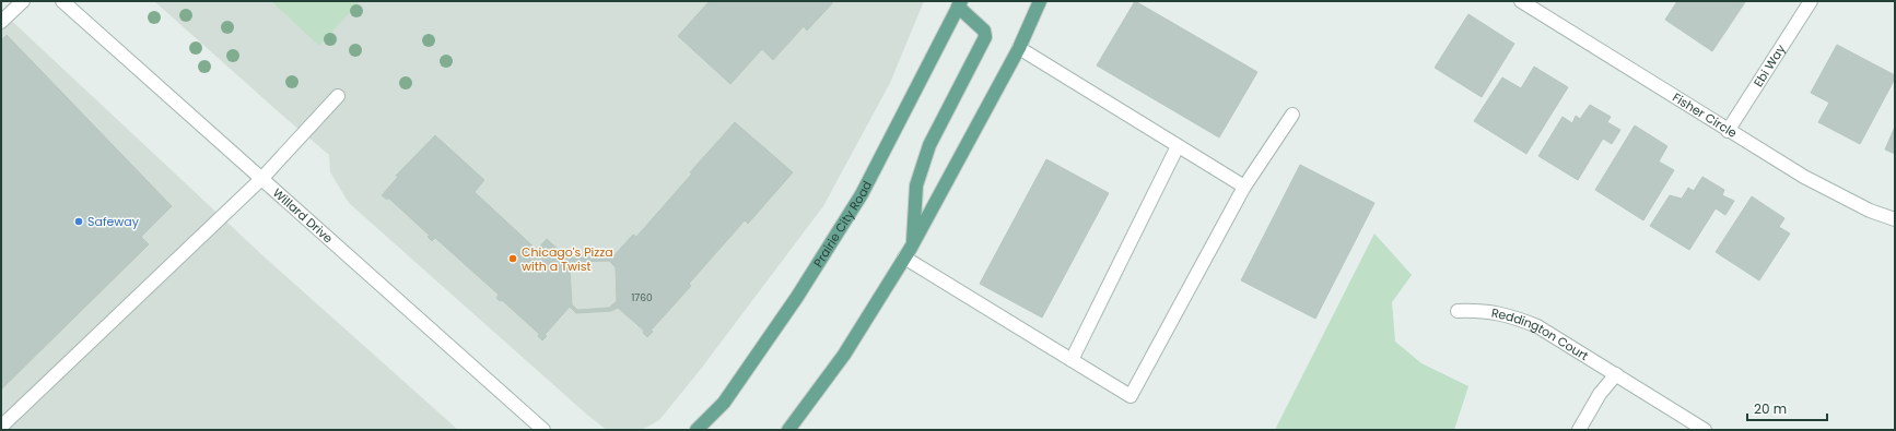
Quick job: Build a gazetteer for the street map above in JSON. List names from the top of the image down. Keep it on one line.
{"streets":{"main road":["Prairie City Road"],"street":["Ebi Way","Fisher Circle","Willard Drive","Reddington Court"]},"crossings":[["Ebi Way","Fisher Circle"]],"places":["Safeway","Chicago's Pizza with a Twist"],"house_numbers":["1760"],"scale_bar":"20 m"}
